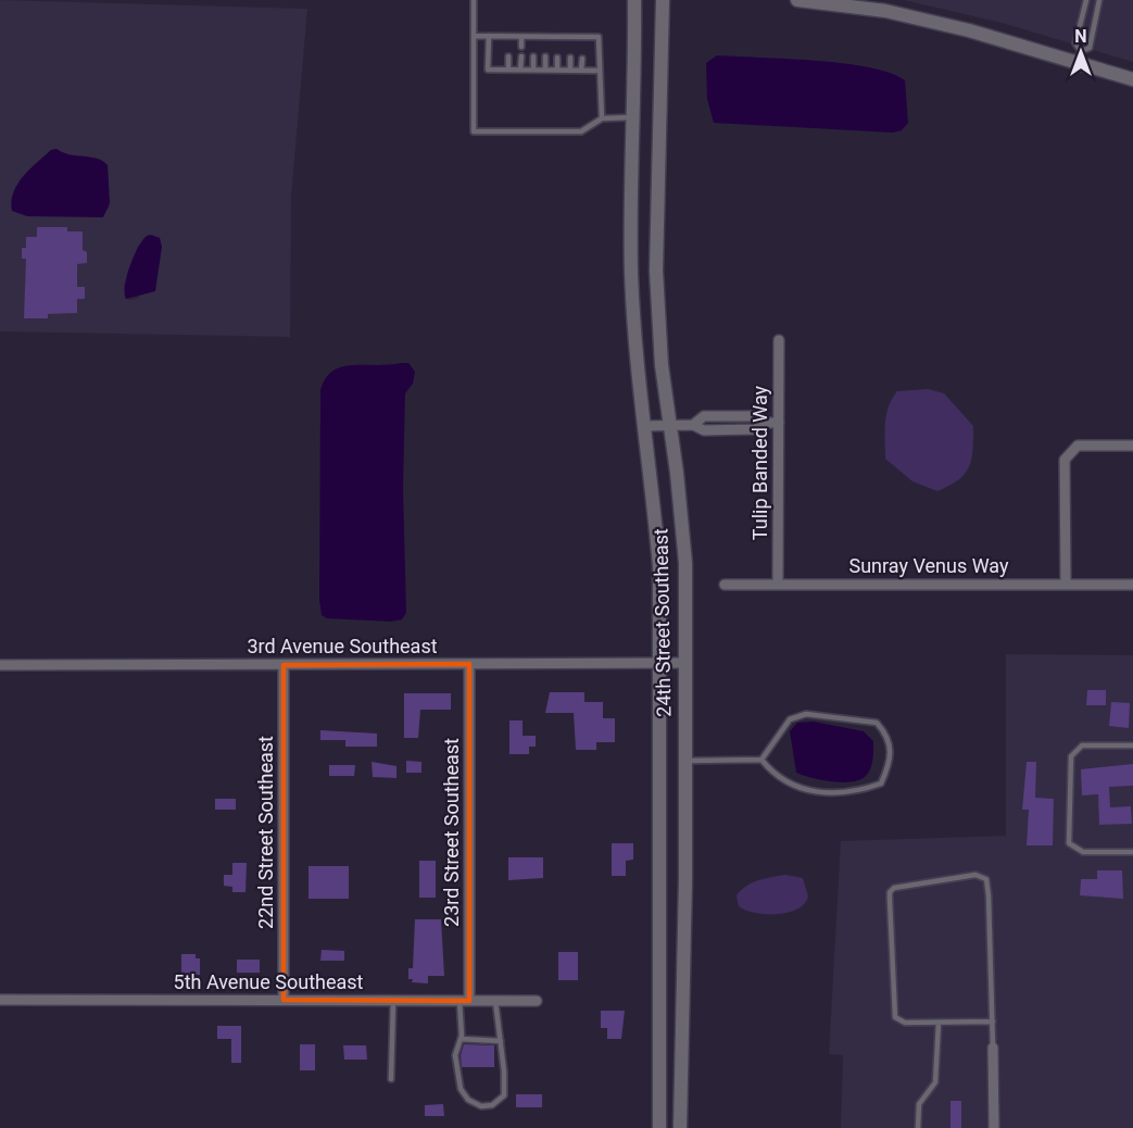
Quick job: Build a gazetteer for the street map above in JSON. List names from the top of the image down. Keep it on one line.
{"streets":{"street":["Tulip Banded Way","Sunray Venus Way","24th Street Southeast","3rd Avenue Southeast","22nd Street Southeast","23rd Street Southeast","5th Avenue Southeast"]},"crossings":[["Tulip Banded Way","Sunray Venus Way"],["24th Street Southeast","3rd Avenue Southeast"],["3rd Avenue Southeast","22nd Street Southeast"],["3rd Avenue Southeast","23rd Street Southeast"],["22nd Street Southeast","5th Avenue Southeast"],["23rd Street Southeast","5th Avenue Southeast"]],"north":"top"}
